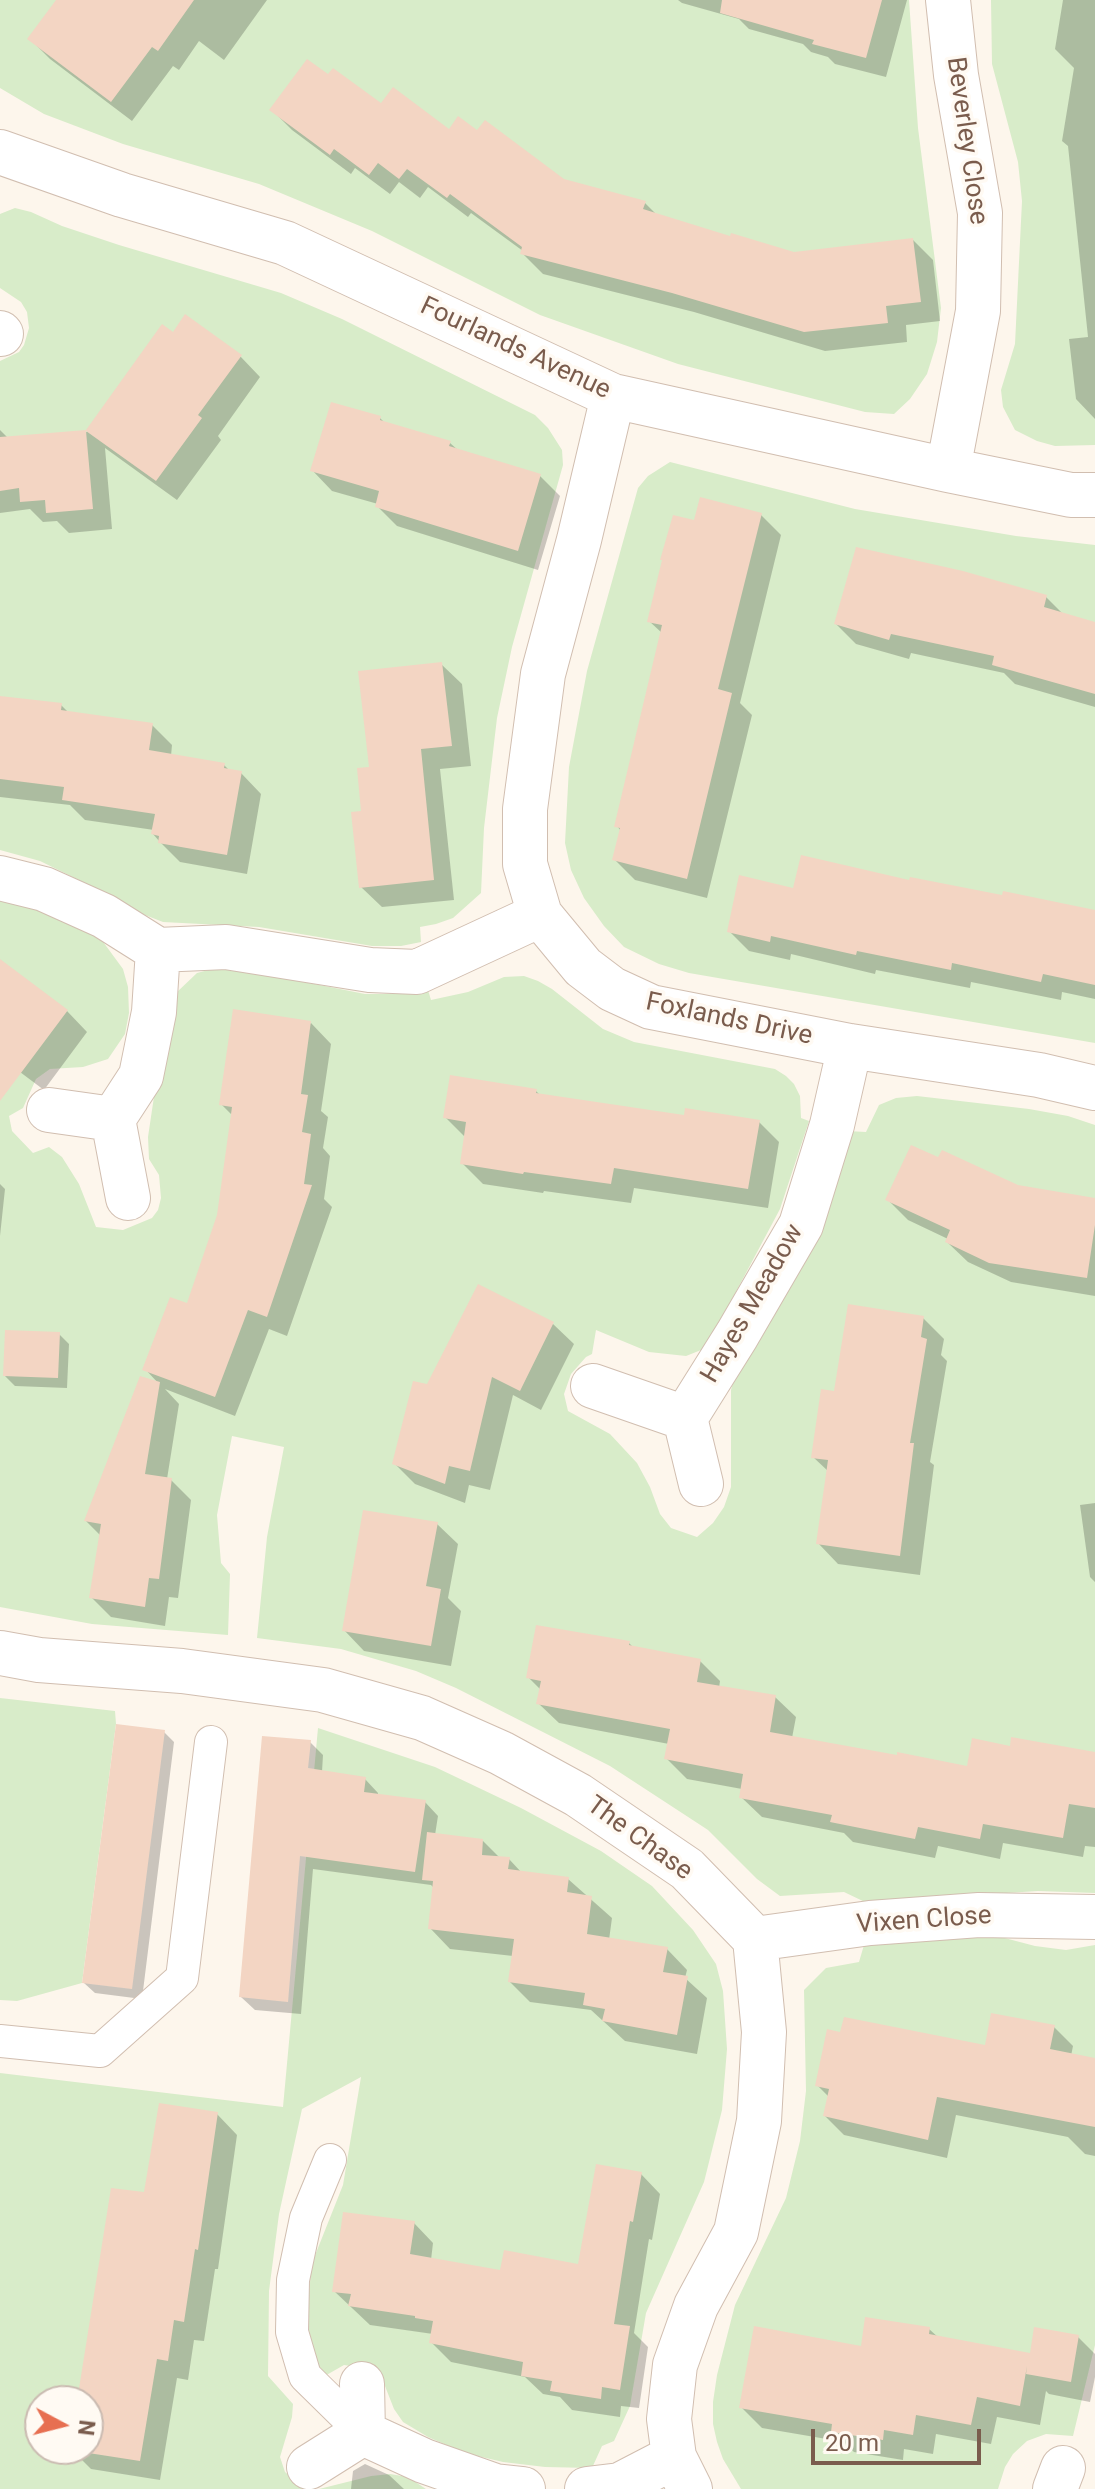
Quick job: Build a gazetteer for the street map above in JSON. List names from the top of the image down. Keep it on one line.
{"streets":{"street":["Beverley Close","Fourlands Avenue","Foxlands Drive","Hayes Meadow","The Chase","Vixen Close"]},"crossings":[["Beverley Close","Fourlands Avenue"],["Fourlands Avenue","Foxlands Drive"],["Foxlands Drive","Hayes Meadow"],["The Chase","Vixen Close"]],"scale_bar":"20 m","north":"right"}
